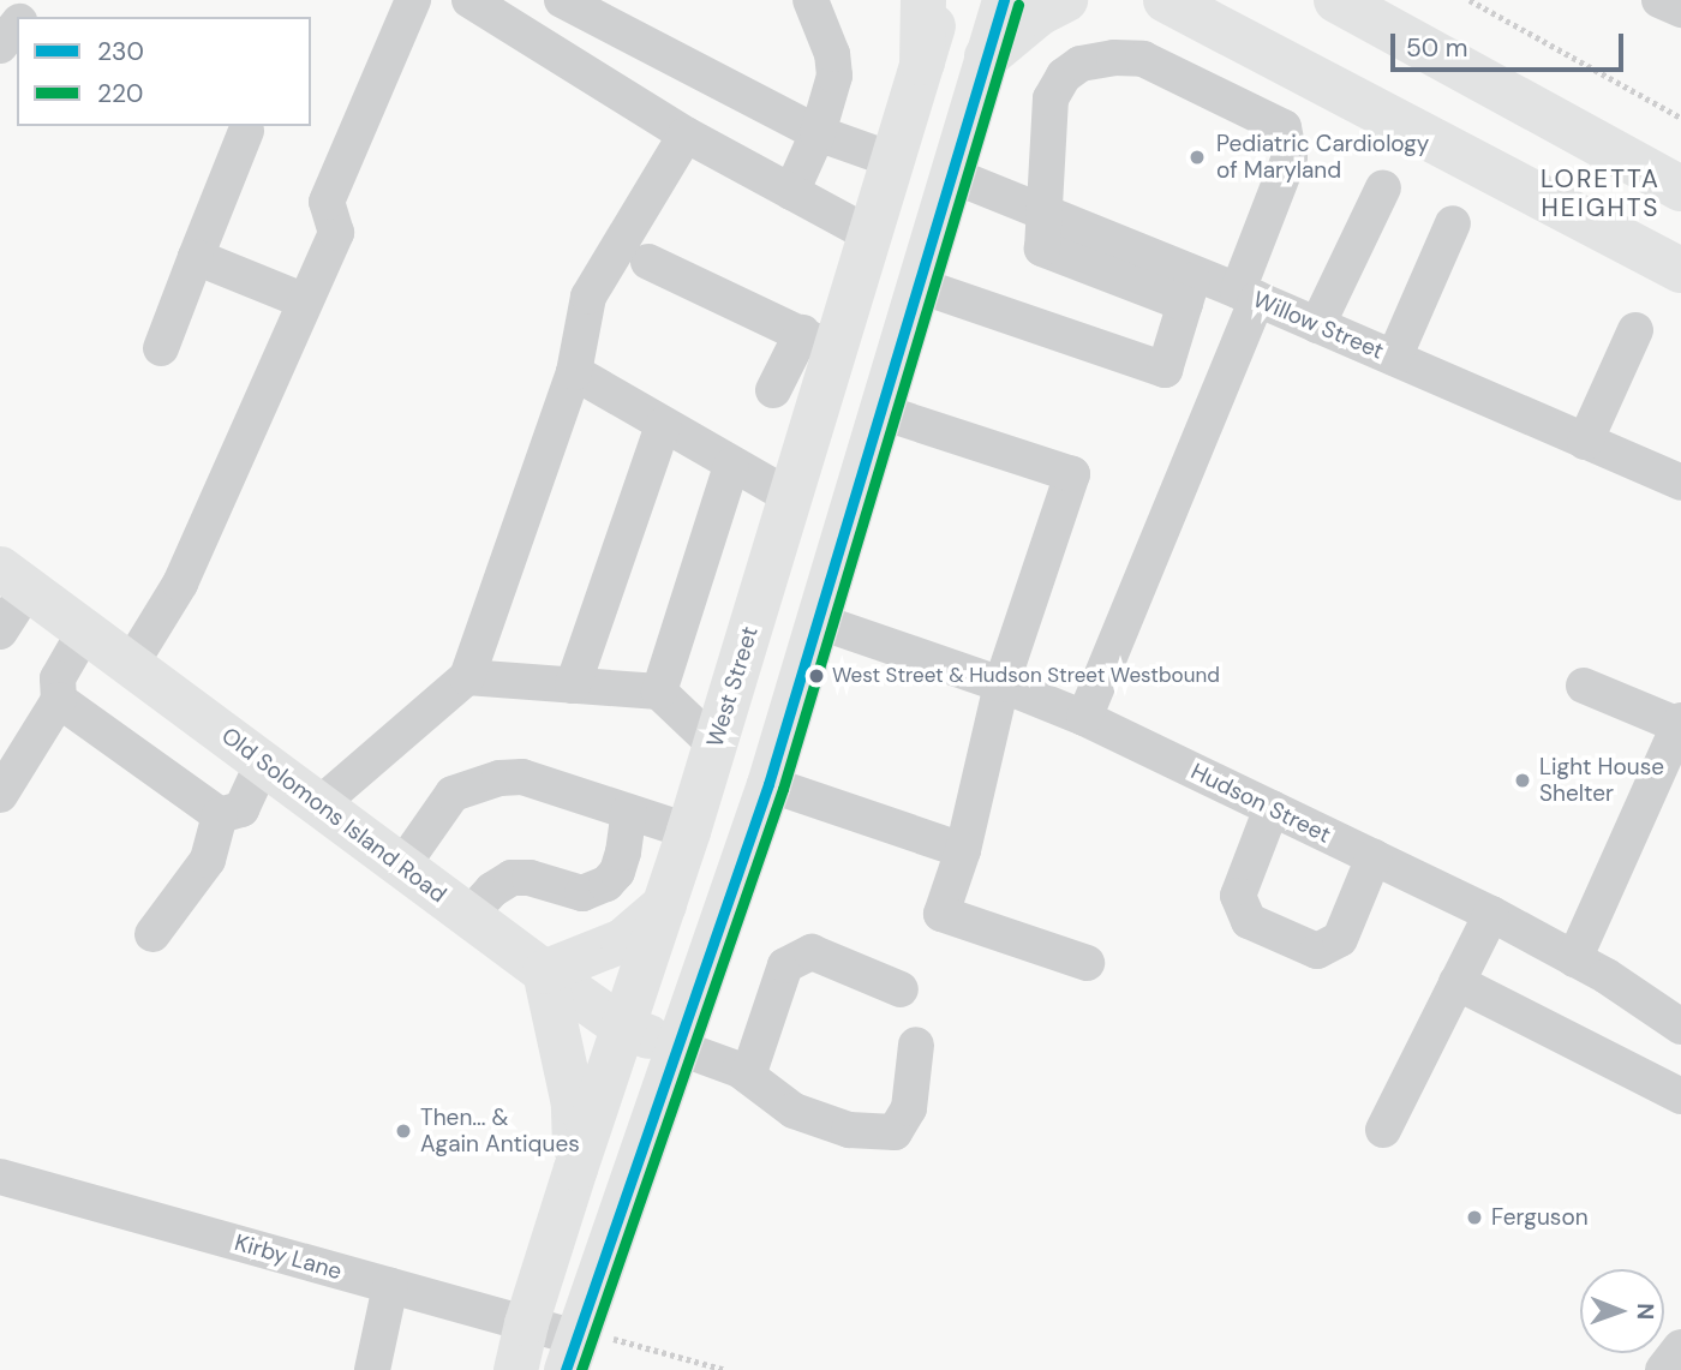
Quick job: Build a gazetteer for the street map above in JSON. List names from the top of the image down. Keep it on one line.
{"streets":{"main road":["West Street","Old Solomons Island Road"],"street":["Willow Street","Hudson Street","Kirby Lane"]},"crossings":[["West Street","Old Solomons Island Road"],["West Street","Kirby Lane"]],"districts":["LORETTA HEIGHTS"],"places":["Pediatric Cardiology of Maryland","West Street & Hudson Street Westbound","Light House Shelter","Then... & Again Antiques","Ferguson"],"lines":["transit line 230","transit line 220"],"legend":["230","220"],"scale_bar":"50 m","north":"right"}
